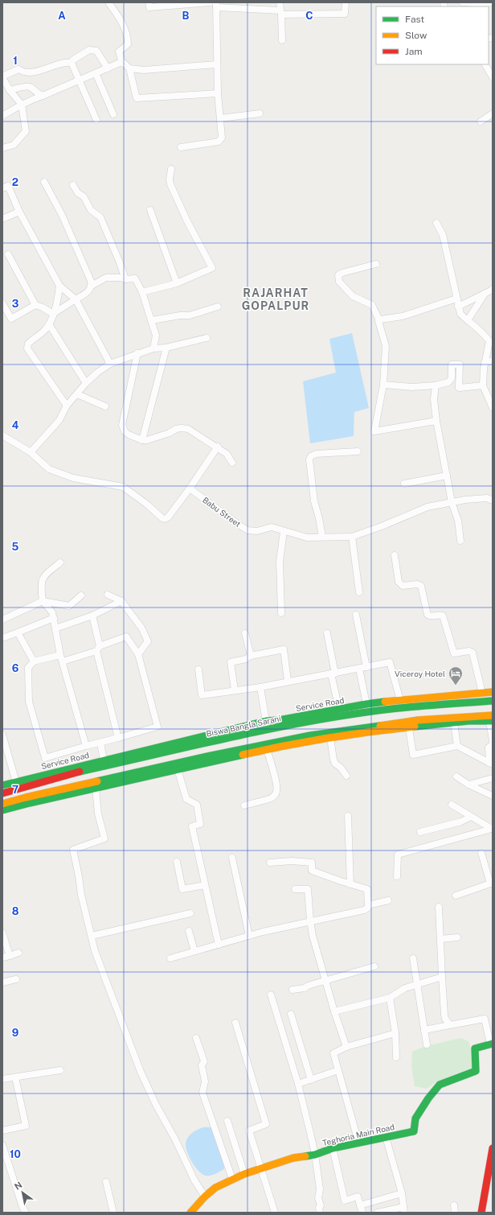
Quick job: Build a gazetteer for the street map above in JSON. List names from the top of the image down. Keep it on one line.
{"streets":{"street":["Babu Street","Service Road","Biswa Bangla Sarani","Teghoria Main Road"]},"districts":["RAJARHAT GOPALPUR"],"places":{"hotel":["Viceroy Hotel"]},"legend":["Fast","Slow","Jam"],"north":"top left","grid":{"columns":["A","B","C"],"rows":["1","2","3","4","5","6","7","8","9","10"]}}
